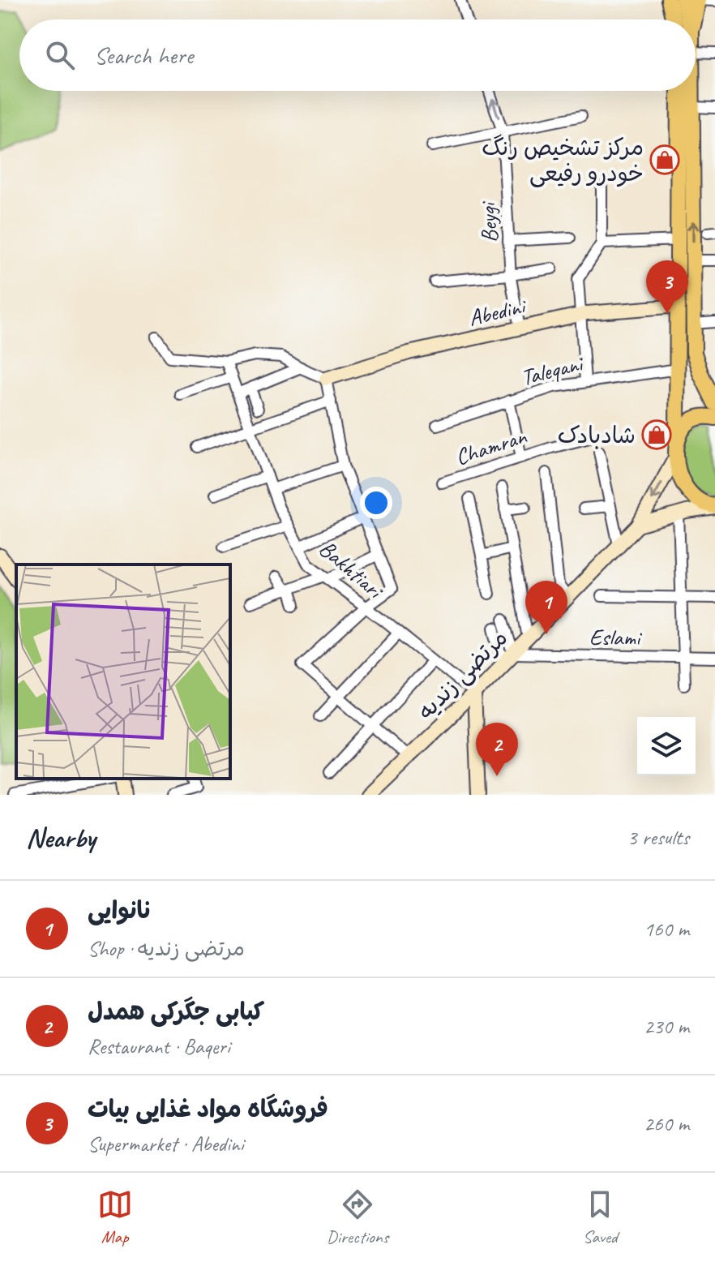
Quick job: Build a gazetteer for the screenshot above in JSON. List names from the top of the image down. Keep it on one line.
{"streets":{"main road":["Abedini","مرتضی زندیه"],"street":["Beygi","Taleqani","Chamran","Bakhtiari","Eslami"]},"crossings":[["Beygi","Abedini"],["Bakhtiari","مرتضی زندیه"],["Eslami","مرتضی زندیه"]],"places":{"shop":["مرکز تشخیص رنگ خودرو رفیعی","شادبادک"]},"page":{"search":"Search here","pins":["3","1","2"],"heading":["Nearby","3 results"],"list":[{"mark":"1","name":"نانوایی","note":"Shop · مرتضی زندیه","value":"160 m"},{"mark":"2","name":"کبابی جگرکی همدل","note":"Restaurant · Baqeri","value":"230 m"},{"mark":"3","name":"فروشگاه مواد غذایی بیات","note":"Supermarket · Abedini","value":"260 m"}],"nav":["Map","Directions","Saved"]}}
